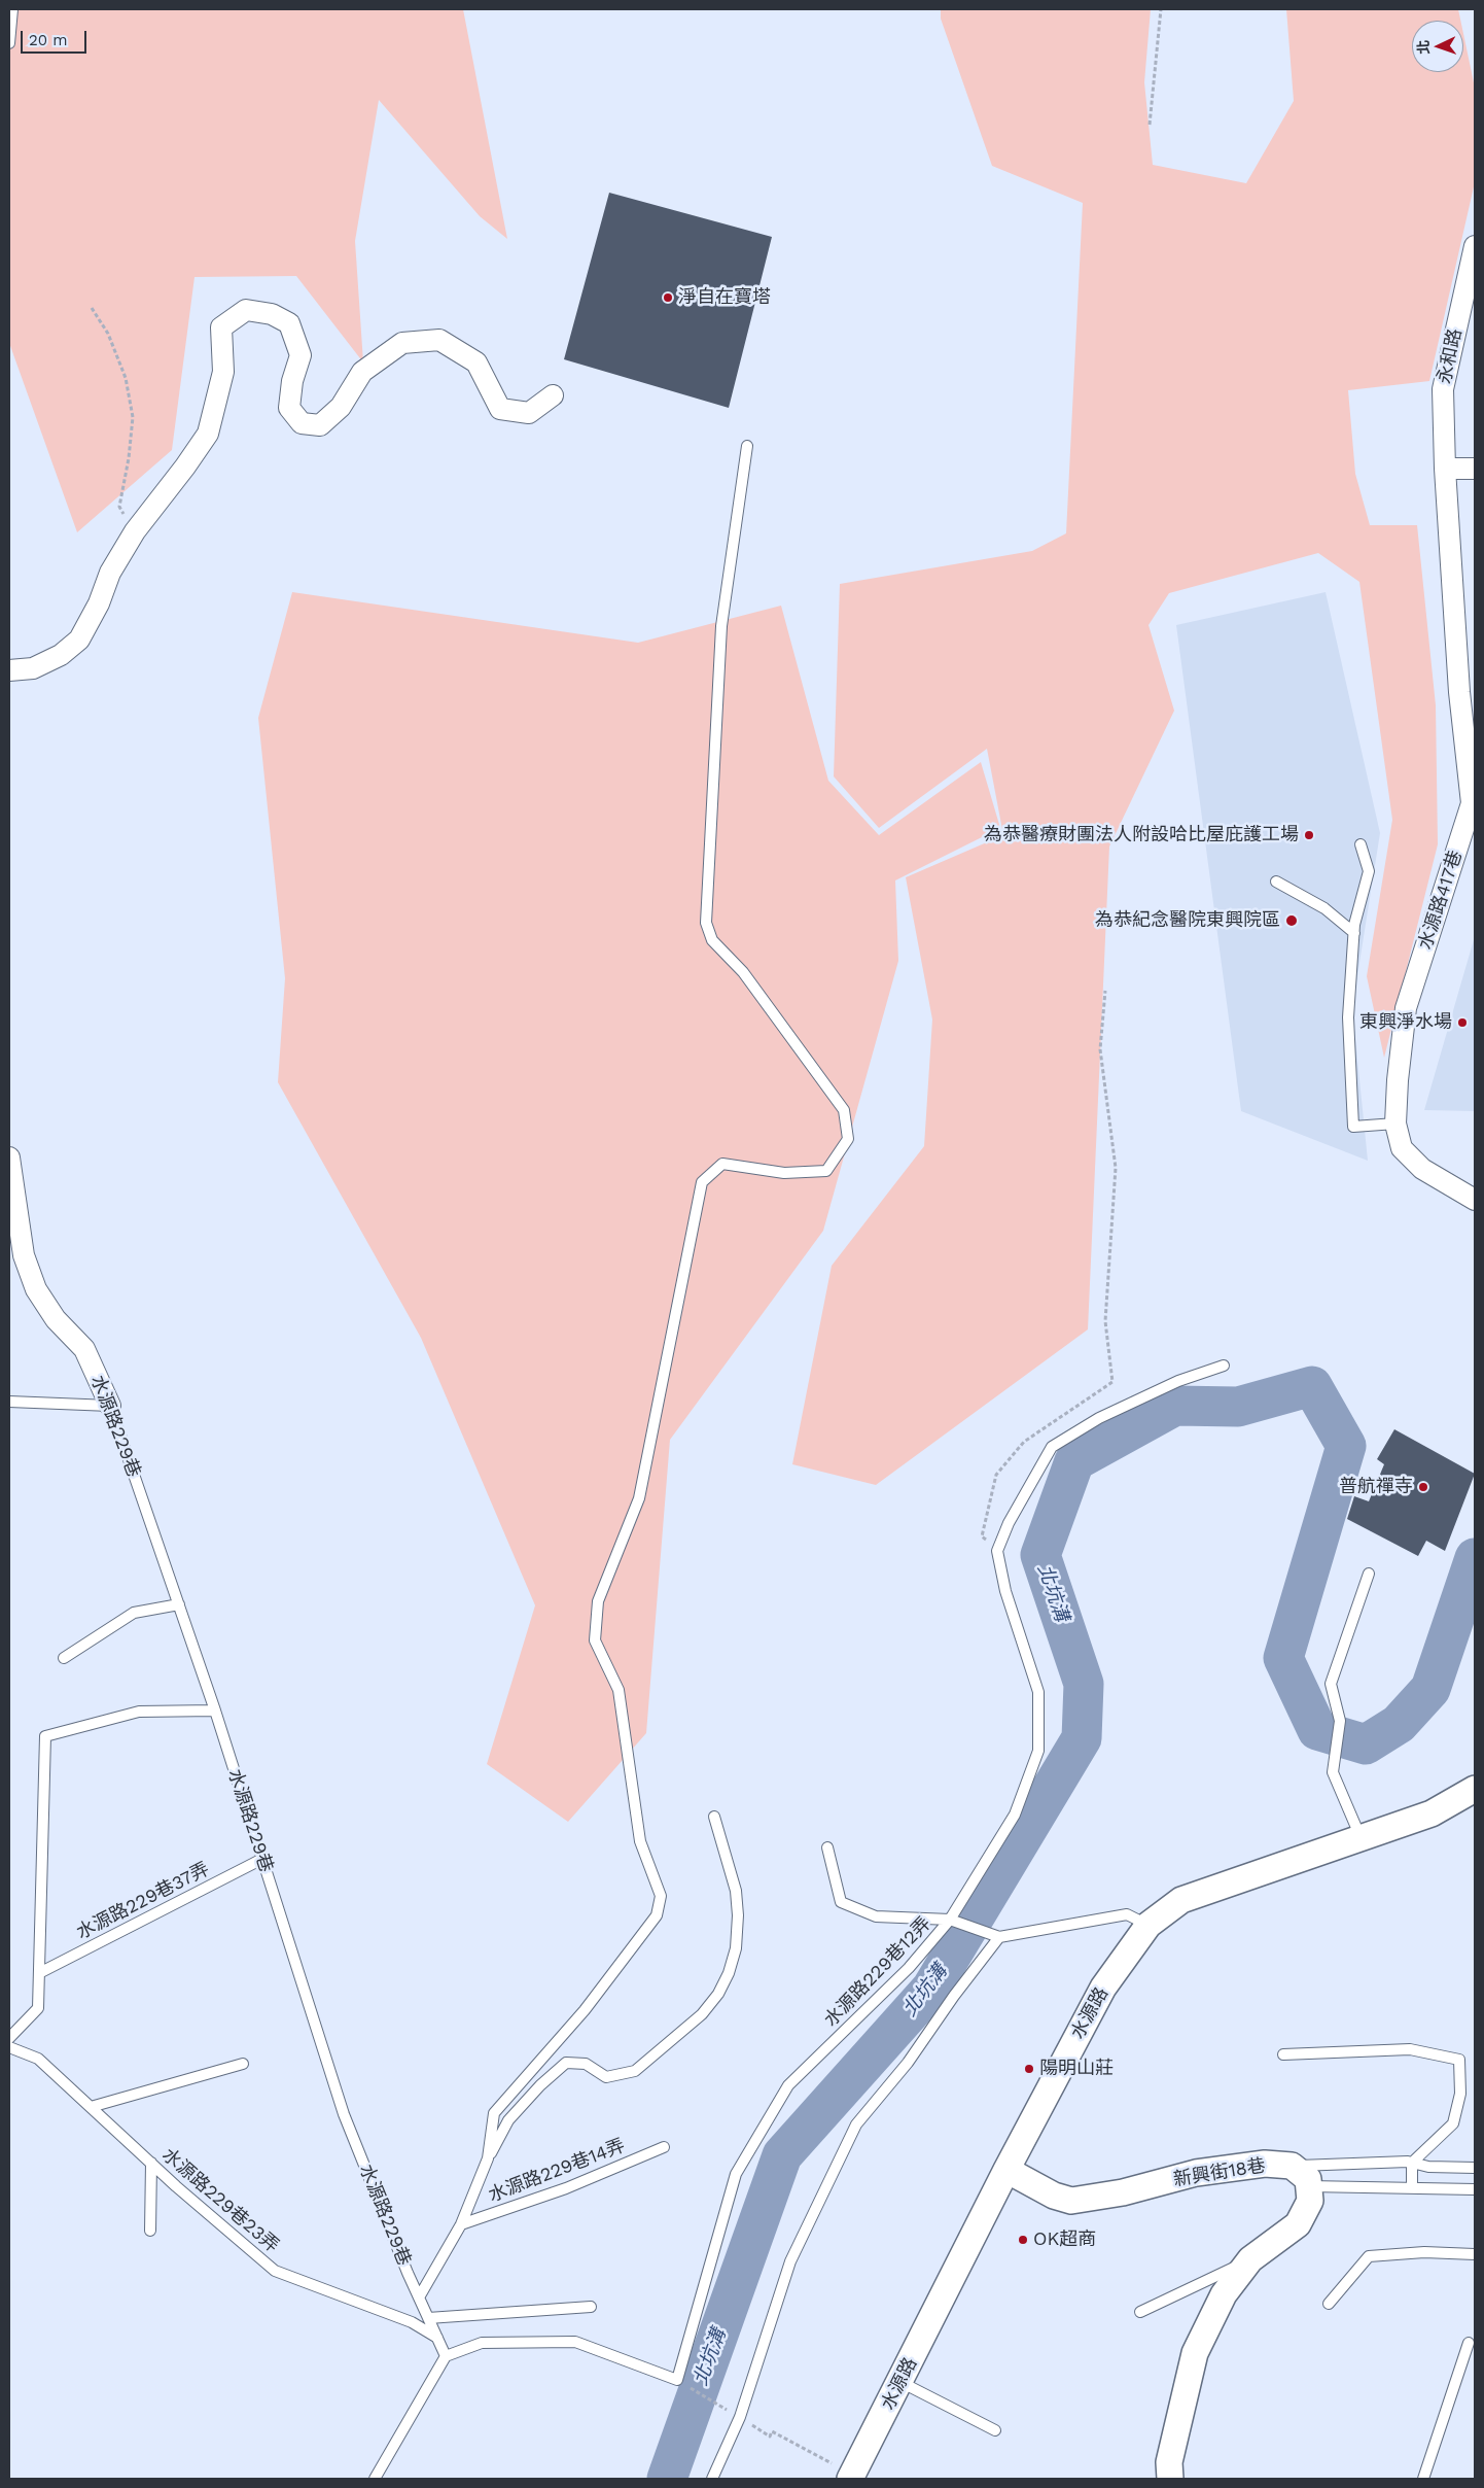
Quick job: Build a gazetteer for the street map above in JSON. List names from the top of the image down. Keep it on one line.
{"streets":{"street":["永和路","水源路417巷","水源路229巷","水源路","新興街18巷"],"lane":["水源路229巷37弄","水源路229巷12弄","水源路229巷14弄","水源路229巷23弄"]},"crossings":[["永和路","水源路417巷"],["水源路229巷","水源路229巷37弄"],["水源路229巷","水源路229巷23弄"],["水源路","新興街18巷"]],"water":["北坑溝"],"places":["淨自在寶塔","為恭醫療財團法人附設哈比屋庇護工場","為恭紀念醫院東興院區","東興淨水場","普航禪寺","陽明山莊","OK超商"],"scale_bar":"20 m","north":"left"}
